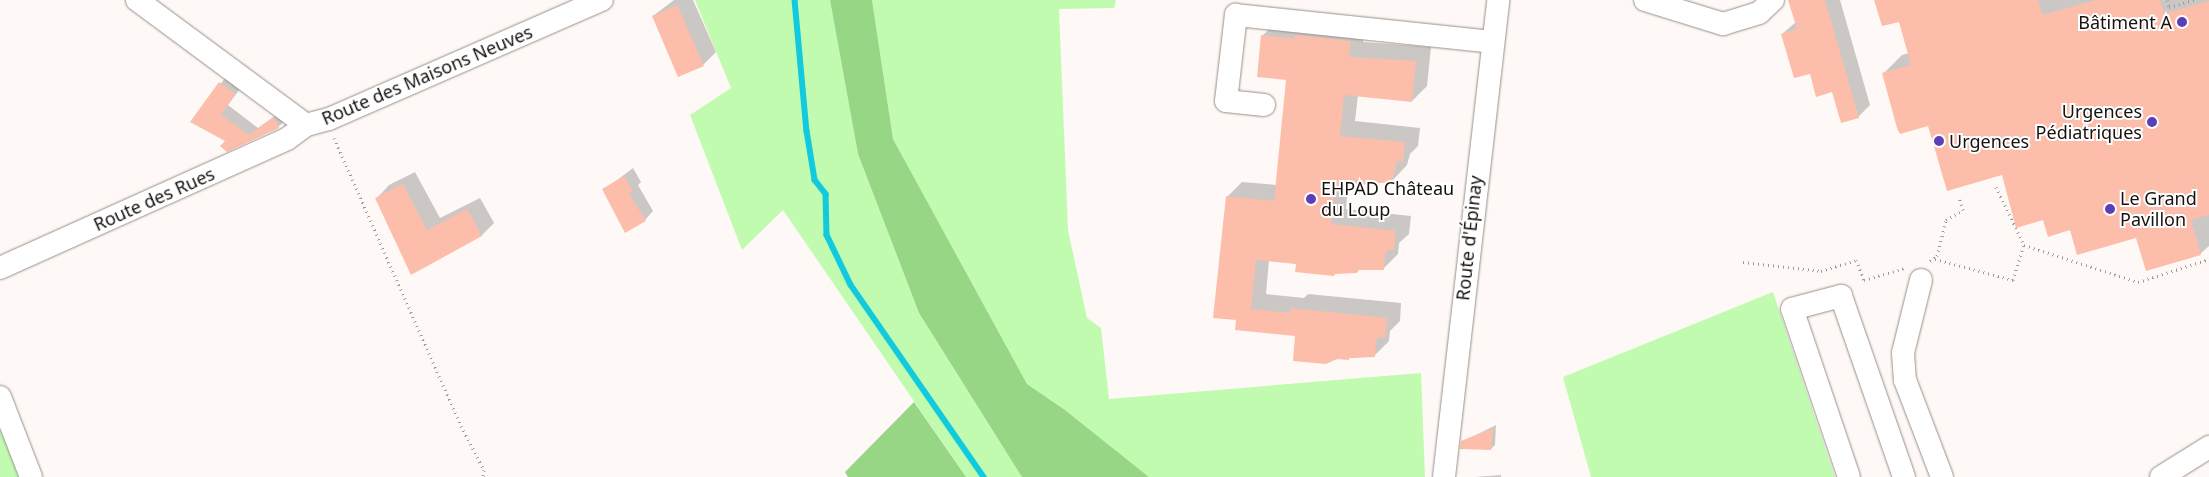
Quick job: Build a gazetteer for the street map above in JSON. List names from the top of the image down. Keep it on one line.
{"streets":{"street":["Route des Maisons Neuves","Route des Rues","Route d'Épinay"]},"crossings":[["Route des Maisons Neuves","Route des Rues"]],"places":["Bâtiment A","Urgences Pédiatriques","Urgences","EHPAD Château du Loup","Le Grand Pavillon"]}
